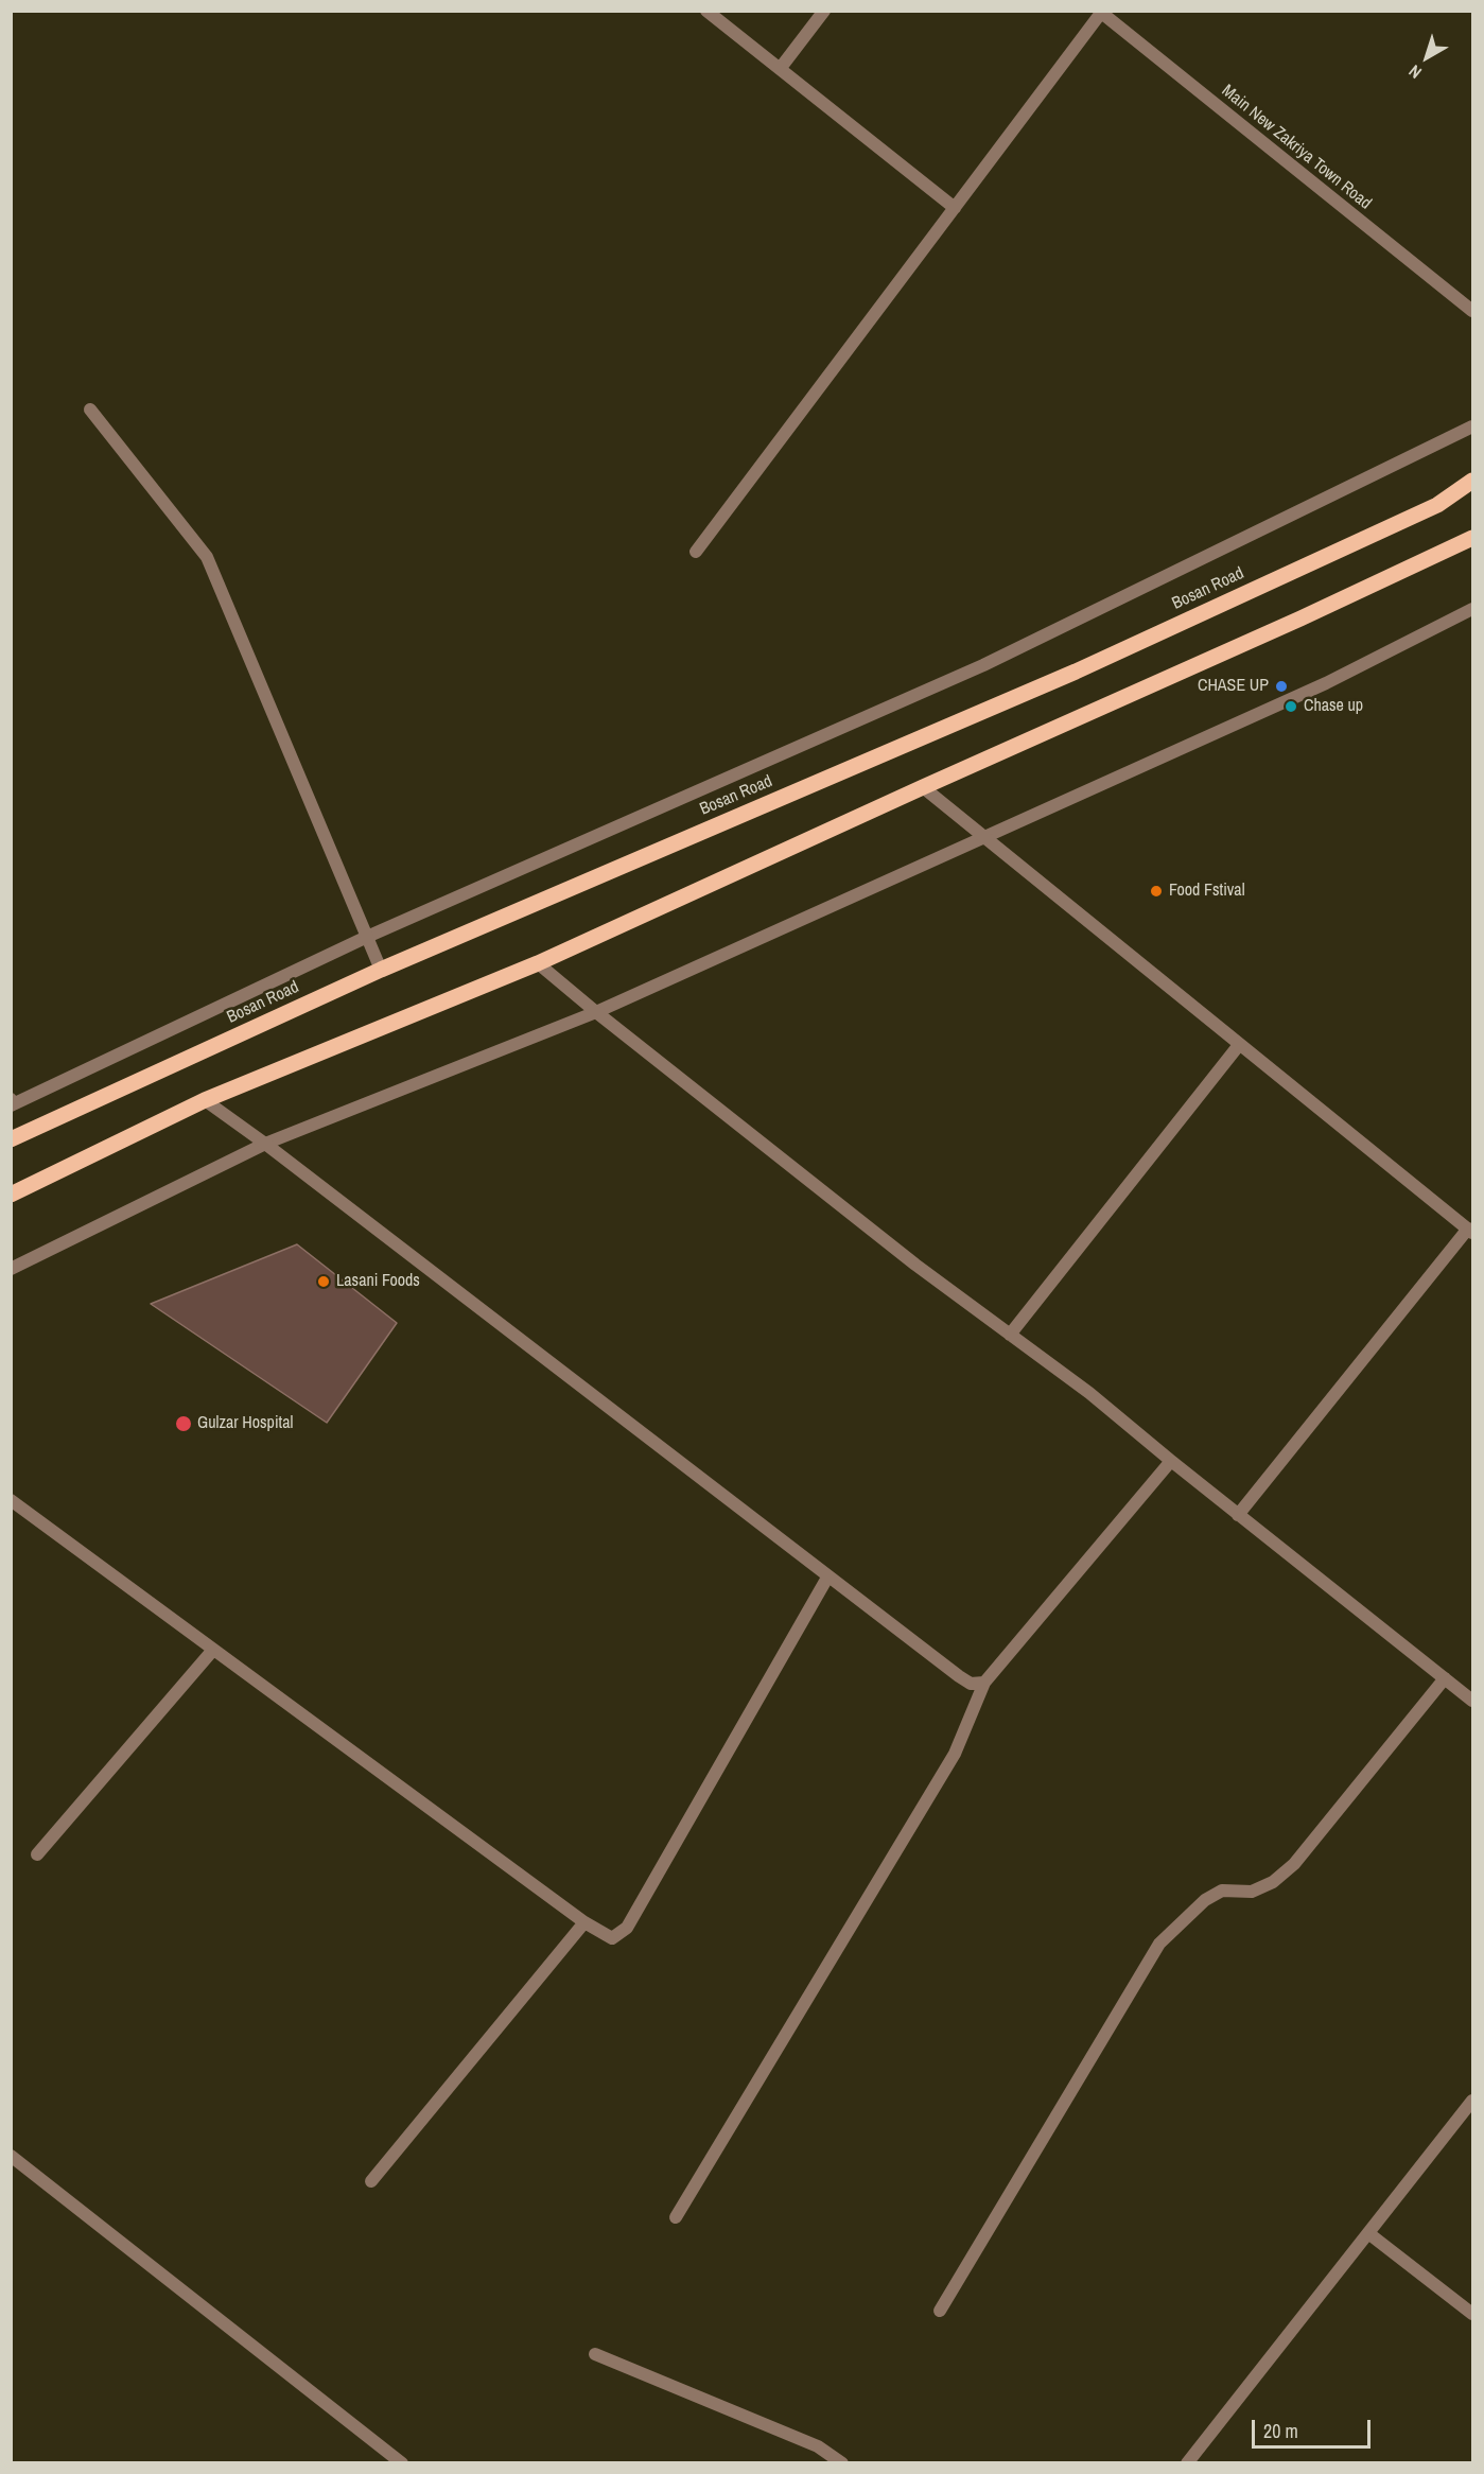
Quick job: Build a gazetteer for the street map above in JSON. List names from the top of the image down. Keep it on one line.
{"streets":{"main road":["Bosan Road"],"street":["Main New Zakriya Town Road"]},"places":["CHASE UP","Chase up","Food Fstival","Lasani Foods","Gulzar Hospital"],"scale_bar":"20 m","north":"bottom left"}
